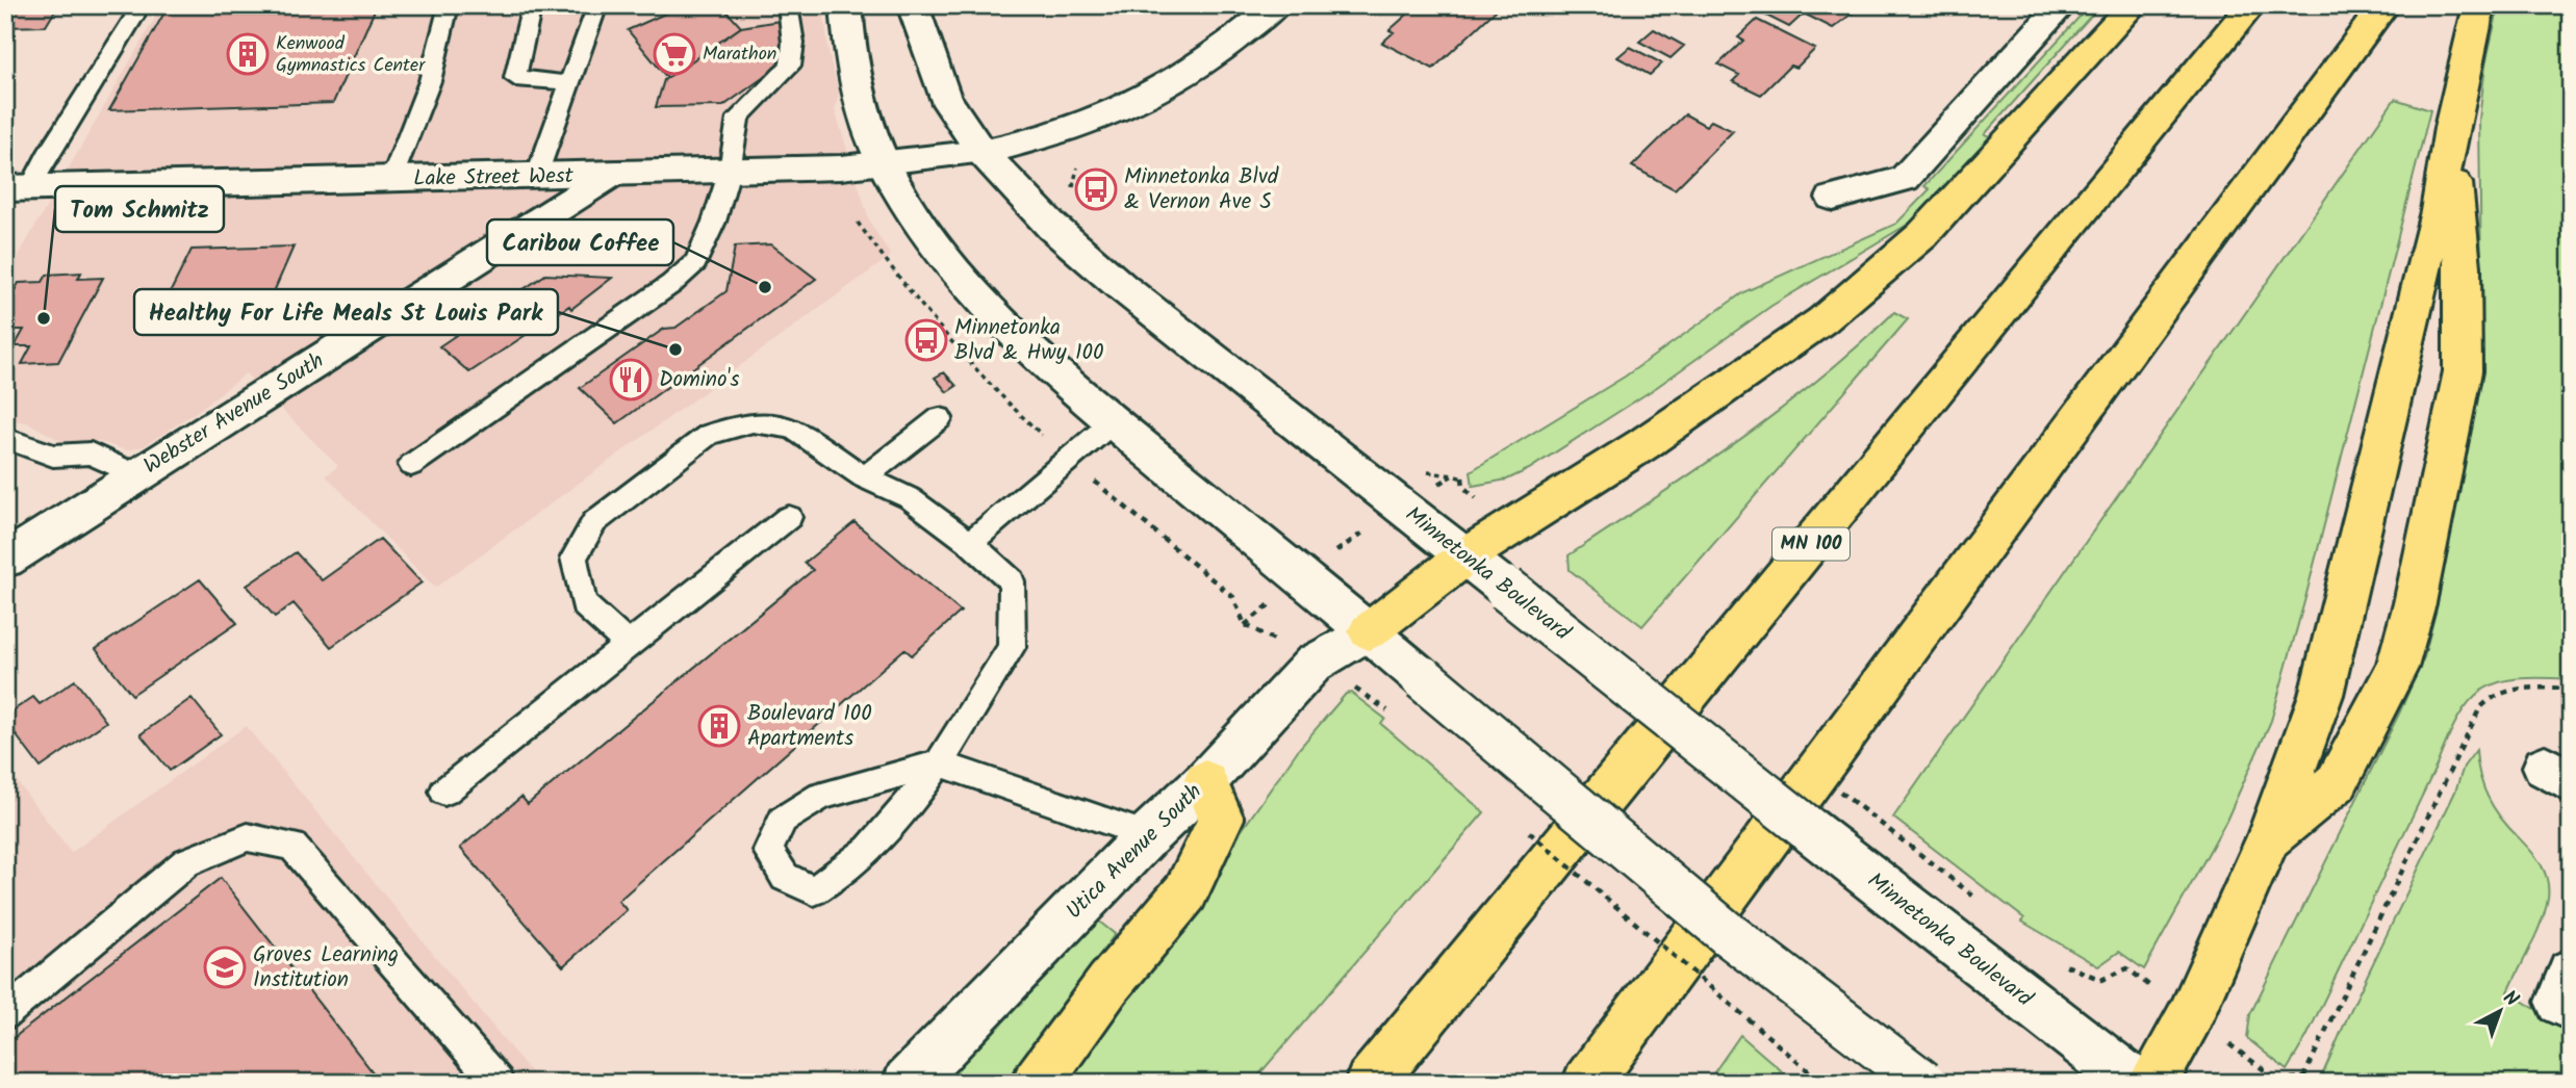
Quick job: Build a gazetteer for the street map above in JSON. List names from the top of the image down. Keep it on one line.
{"streets":{"highway":["MN 100"],"main road":["Lake Street West","Webster Avenue South","Minnetonka Boulevard","Utica Avenue South"]},"crossings":[["Lake Street West","Webster Avenue South"],["Lake Street West","Minnetonka Boulevard"]],"places":{"building":["Kenwood Gymnastics Center","Boulevard 100 Apartments"],"supermarket":["Marathon"],"bus stop":["Minnetonka Blvd & Vernon Ave S","Minnetonka Blvd & Hwy 100"],"other":["Caribou Coffee","Tom Schmitz","Healthy For Life Meals St Louis Park"],"restaurant":["Domino's"],"school or university":["Groves Learning Institution"]},"north":"top right"}
